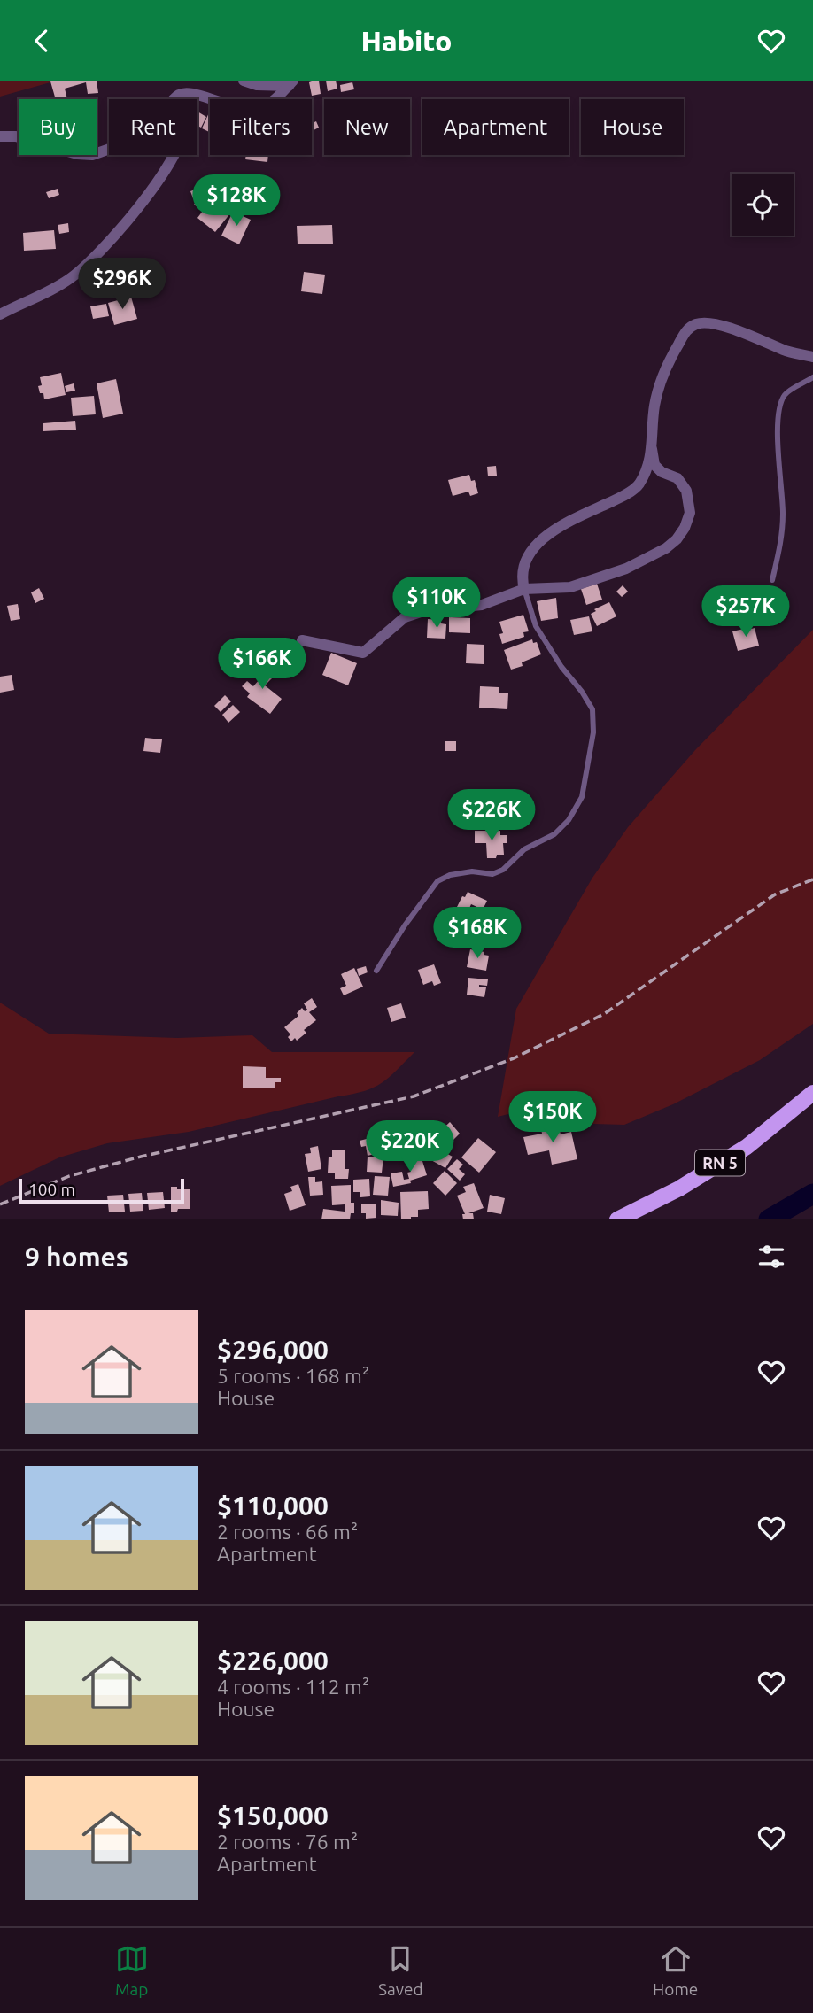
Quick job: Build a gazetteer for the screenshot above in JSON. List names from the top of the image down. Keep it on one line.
{"streets":{"main road":["RN 5"]},"scale_bar":"100 m","page":{"header":"Habito","chip":["Buy","Rent","Filters","New","Apartment","House"],"price":["$128K","$296K","$110K","$257K","$166K","$226K","$168K","$150K","$220K"],"scale":"100 m","heading":"9 homes","list":[{"name":"$296,000","note":"5 rooms · 168 m² · House"},{"name":"$110,000","note":"2 rooms · 66 m² · Apartment"},{"name":"$226,000","note":"4 rooms · 112 m² · House"},{"name":"$150,000","note":"2 rooms · 76 m² · Apartment"}],"tabs":["Map","Saved","Home"]}}
